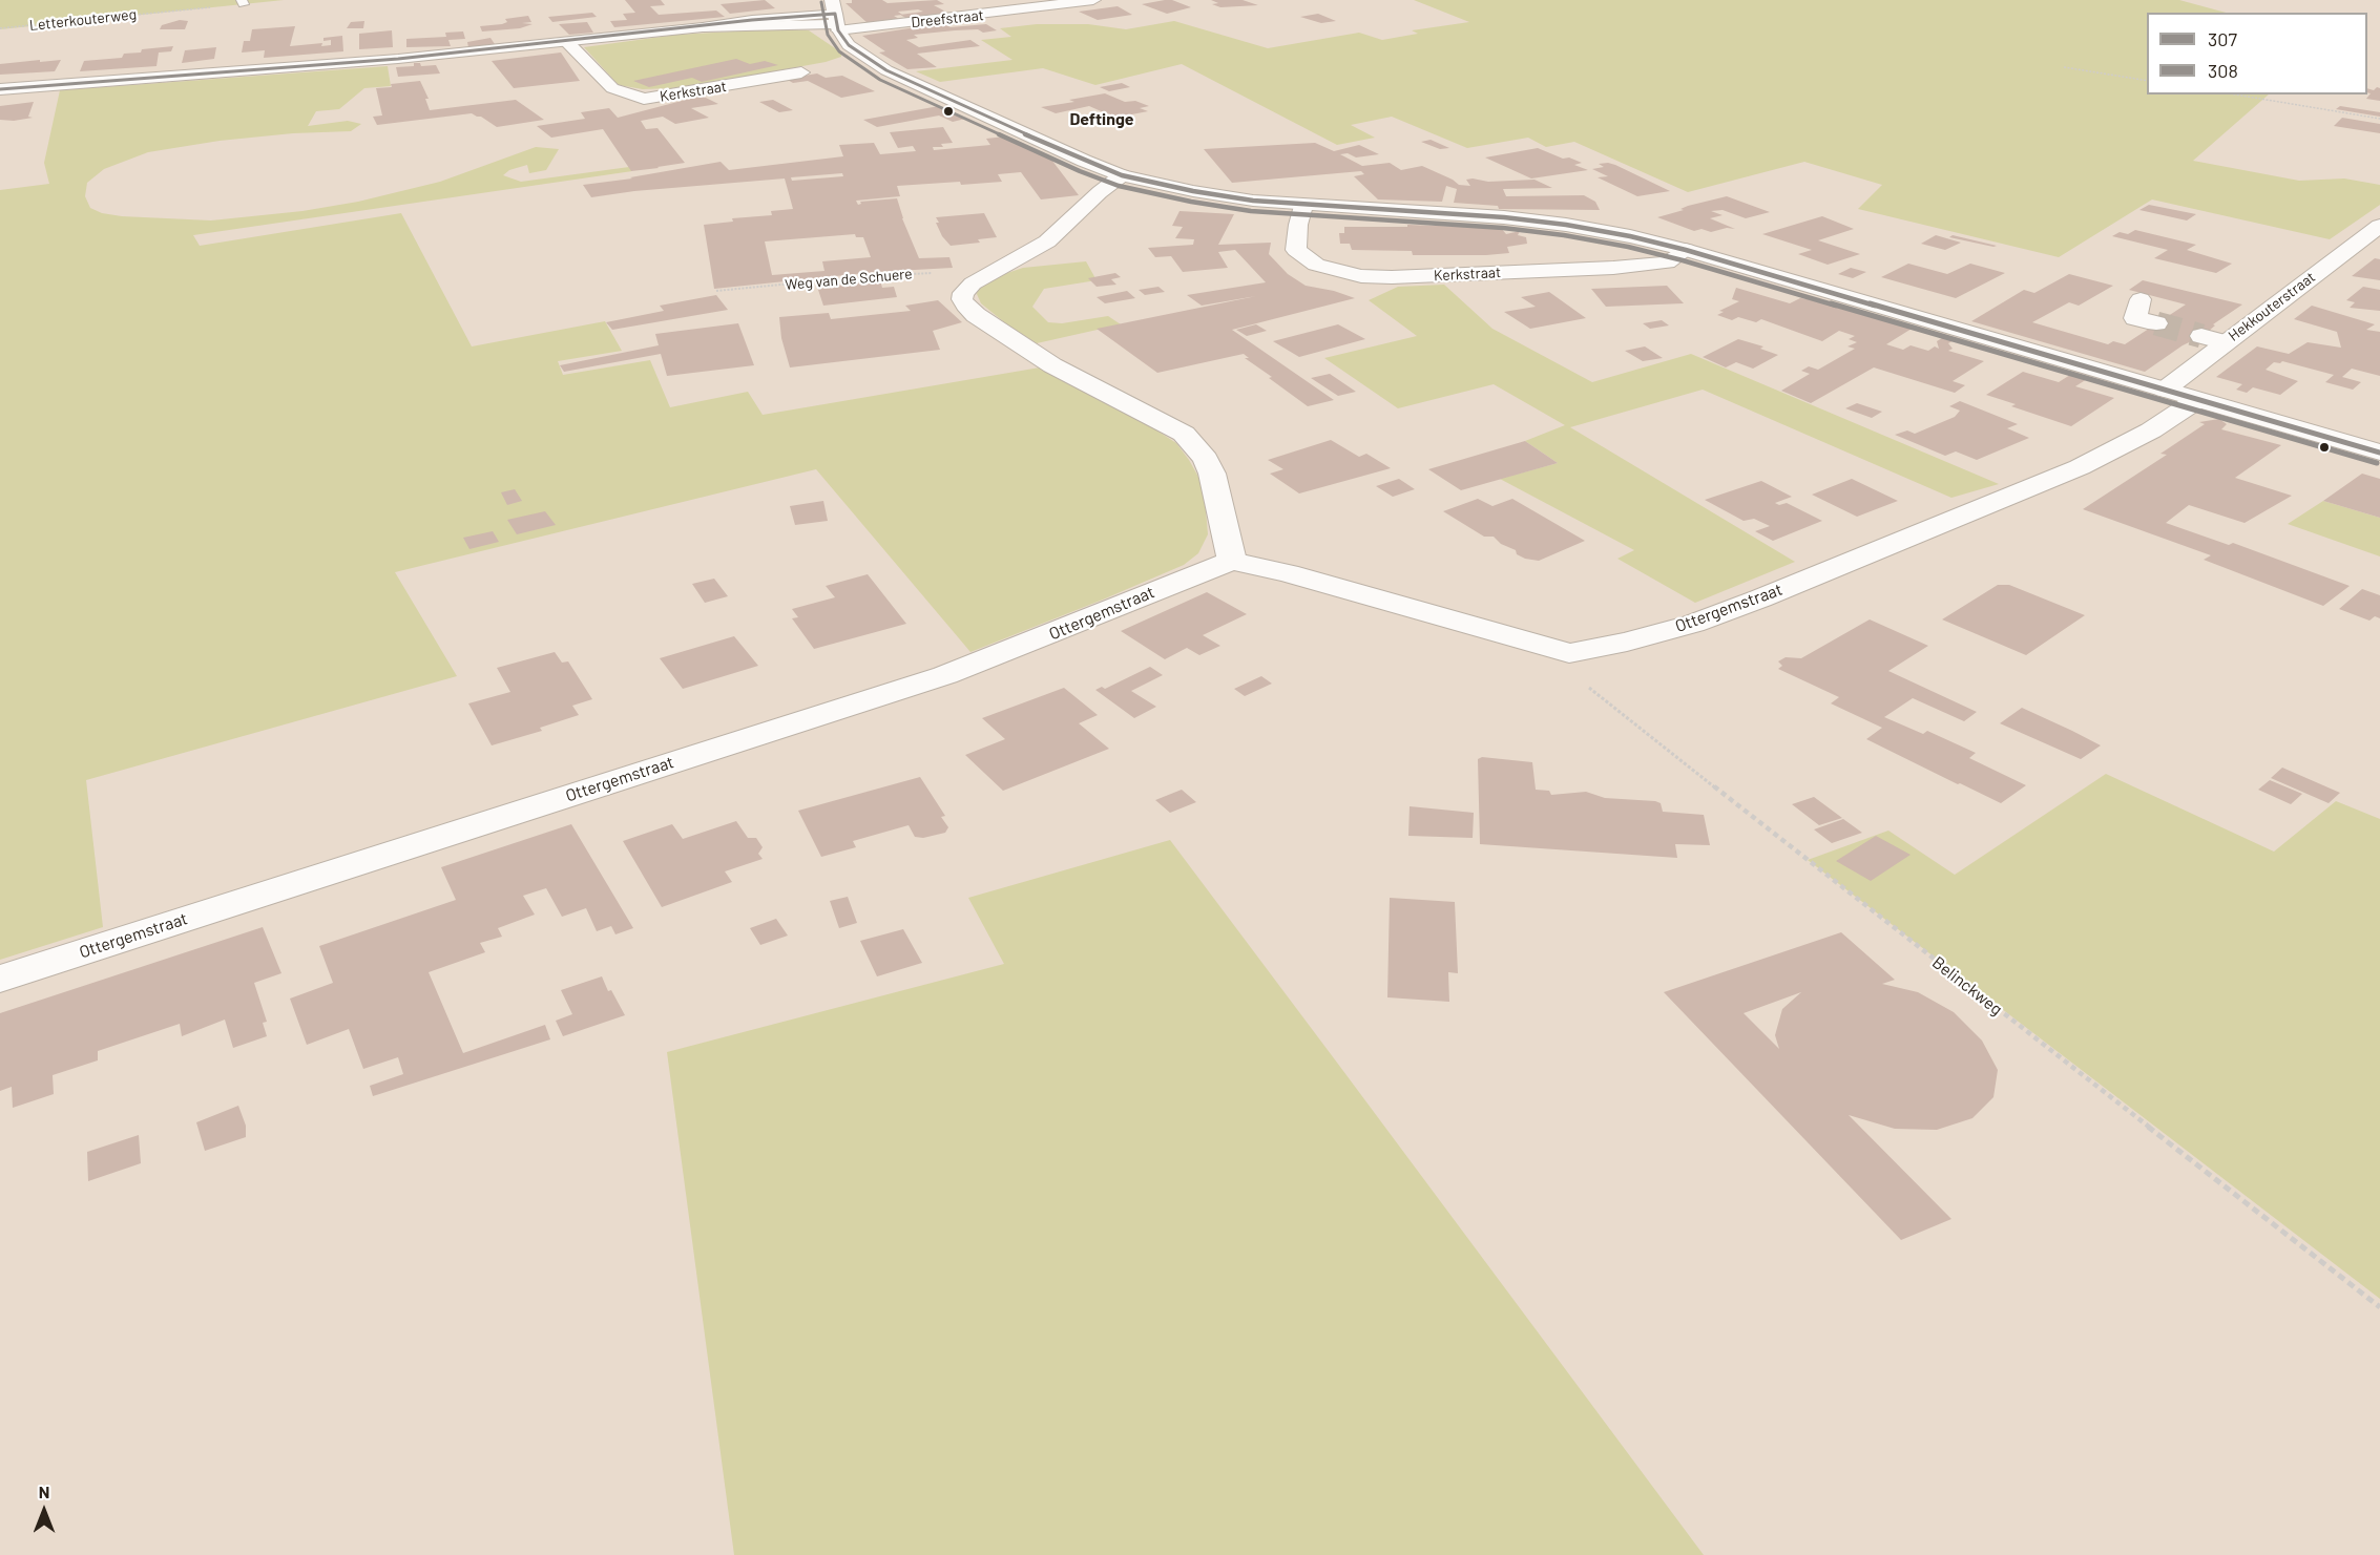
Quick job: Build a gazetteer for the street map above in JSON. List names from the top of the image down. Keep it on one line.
{"streets":{"street":["Dreefstraat","Kerkstraat","Hekkouterstraat","Ottergemstraat"],"path":["Letterkouterweg","Weg van de Schuere","Belinckweg"]},"crossings":[["Dreefstraat","Kerkstraat"],["Ottergemstraat","Belinckweg"]],"districts":["Deftinge"],"lines":["transit line 308","transit line 307"],"legend":["307","308"],"north":"top"}
